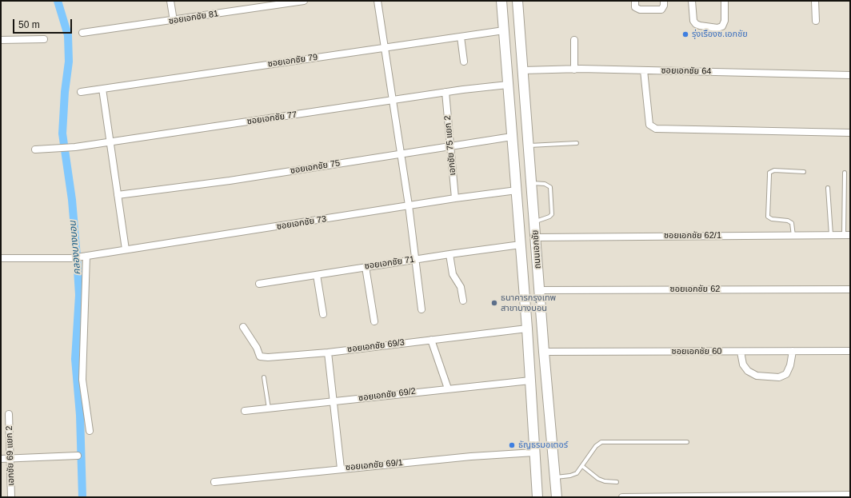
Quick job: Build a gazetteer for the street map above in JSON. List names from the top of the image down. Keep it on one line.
{"streets":{"main road":["ถนนเอกชัย"],"street":["ซอยเอกชัย 81","ซอยเอกชัย 79","ซอยเอกชัย 64","ซอยเอกชัย 77","เอกชัย 75 แยก 2","ซอยเอกชัย 75","ซอยเอกชัย 73","ซอยเอกชัย 62/1","ซอยเอกชัย 71","ซอยเอกชัย 62","ซอยเอกชัย 69/3","ซอยเอกชัย 60","ซอยเอกชัย 69/2","เอกชัย 69 แยก 2","ซอยเอกชัย 69/1"]},"crossings":[["ซอยเอกชัย 79","ถนนเอกชัย"],["ซอยเอกชัย 64","ถนนเอกชัย"],["ซอยเอกชัย 77","เอกชัย 75 แยก 2"],["ซอยเอกชัย 77","ถนนเอกชัย"],["เอกชัย 75 แยก 2","ซอยเอกชัย 75"],["เอกชัย 75 แยก 2","ซอยเอกชัย 73"],["ซอยเอกชัย 75","ถนนเอกชัย"],["ซอยเอกชัย 73","ถนนเอกชัย"],["ซอยเอกชัย 62/1","ถนนเอกชัย"],["ถนนเอกชัย","ซอยเอกชัย 71"],["ถนนเอกชัย","ซอยเอกชัย 62"],["ถนนเอกชัย","ซอยเอกชัย 69/3"],["ถนนเอกชัย","ซอยเอกชัย 60"],["ถนนเอกชัย","ซอยเอกชัย 69/2"],["ถนนเอกชัย","ซอยเอกชัย 69/1"]],"water":["คลองบางบอน"],"places":["รุ่งเรืองซ.เอกชัย","ธนาคารกรุงเทพ สาขาบางบอน","ธัญธรมอเตอร์"],"scale_bar":"50 m"}
